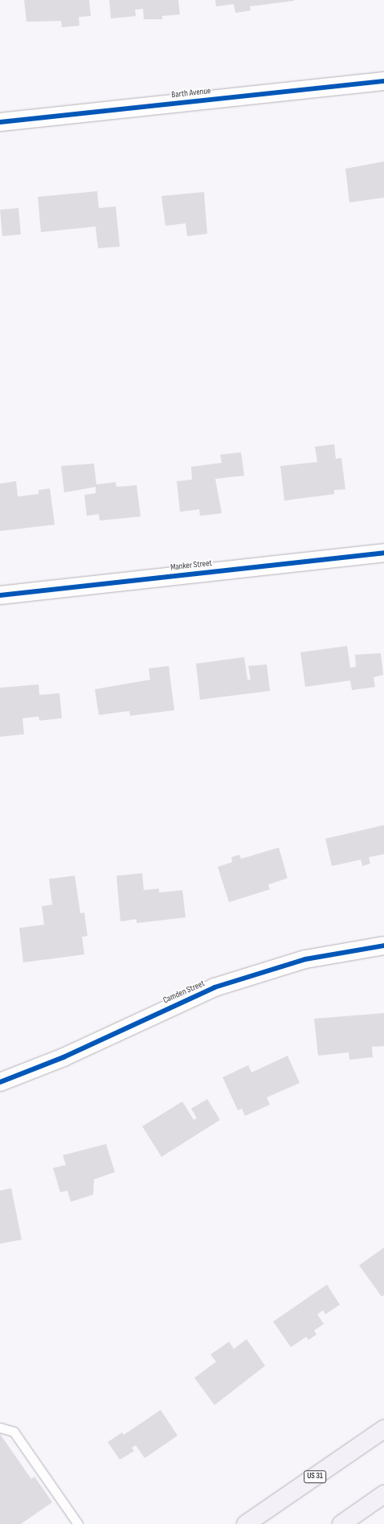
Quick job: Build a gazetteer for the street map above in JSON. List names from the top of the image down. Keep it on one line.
{"streets":{"main road":["US 31"],"street":["Barth Avenue","Manker Street","Camden Street"]}}
